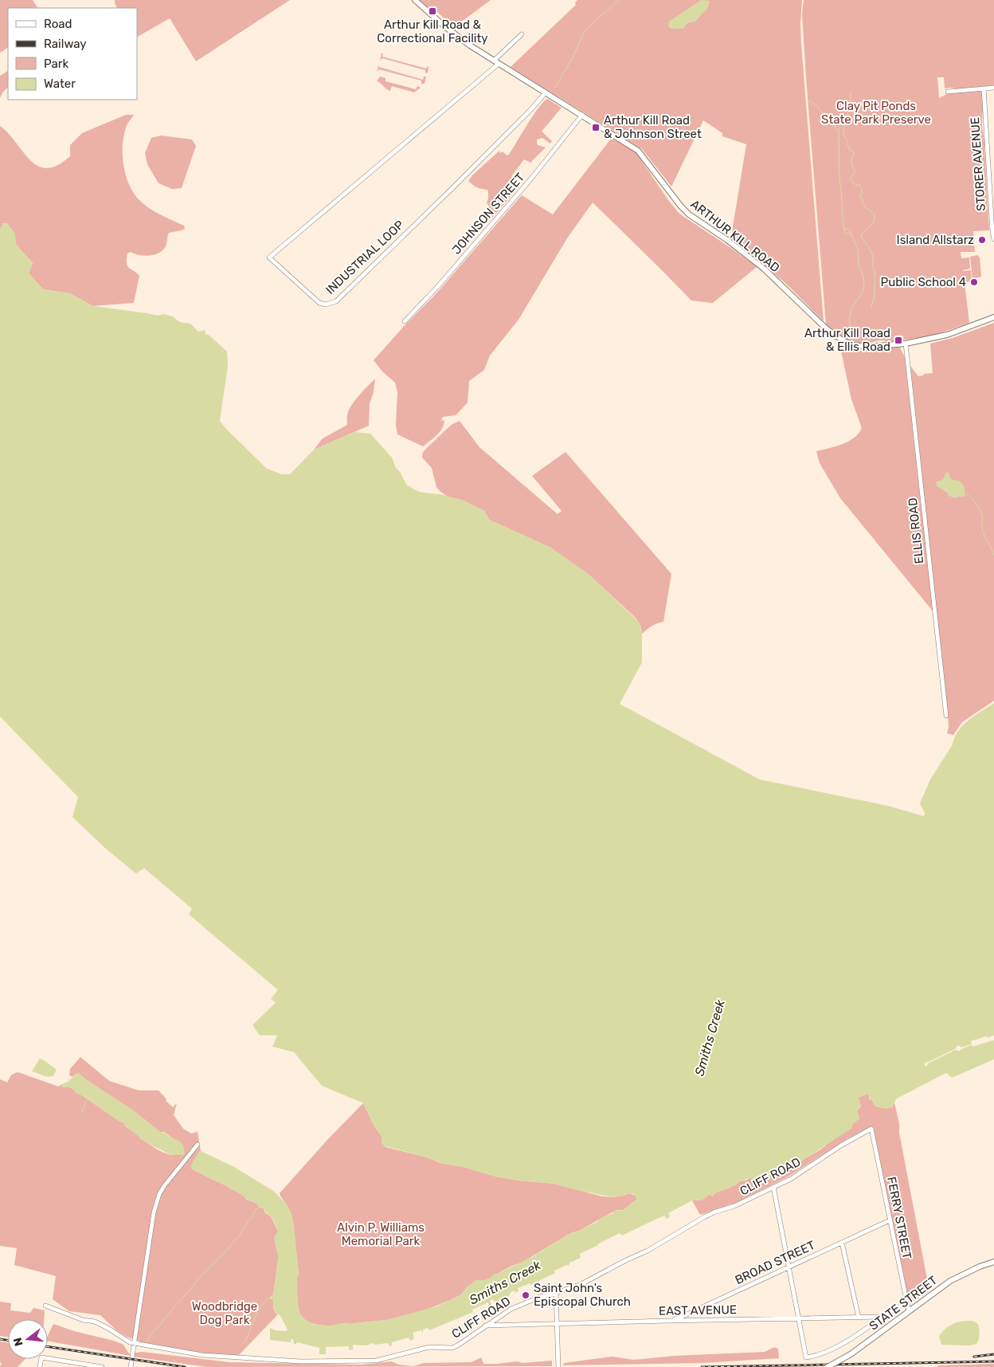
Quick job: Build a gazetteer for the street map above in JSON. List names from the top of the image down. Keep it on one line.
{"streets":{"street":["STORER AVENUE","JOHNSON STREET","ARTHUR KILL ROAD","INDUSTRIAL LOOP","ELLIS ROAD","CLIFF ROAD","FERRY STREET","BROAD STREET","STATE STREET","EAST AVENUE"]},"crossings":[["JOHNSON STREET","ARTHUR KILL ROAD"],["ARTHUR KILL ROAD","INDUSTRIAL LOOP"],["ARTHUR KILL ROAD","ELLIS ROAD"],["CLIFF ROAD","FERRY STREET"],["CLIFF ROAD","EAST AVENUE"],["FERRY STREET","BROAD STREET"],["FERRY STREET","STATE STREET"],["FERRY STREET","EAST AVENUE"],["BROAD STREET","EAST AVENUE"]],"water":["Smiths Creek"],"parks":["Clay Pit Ponds State Park Preserve","Alvin P. Williams Memorial Park","Woodbridge Dog Park"],"places":{"transit":["Arthur Kill Road & Correctional Facility","Arthur Kill Road & Johnson Street","Arthur Kill Road & Ellis Road"],"other":["Island Allstarz","Public School 4","Saint John's Episcopal Church"]},"legend":["Road","Railway","Park","Water"],"north":"left"}
